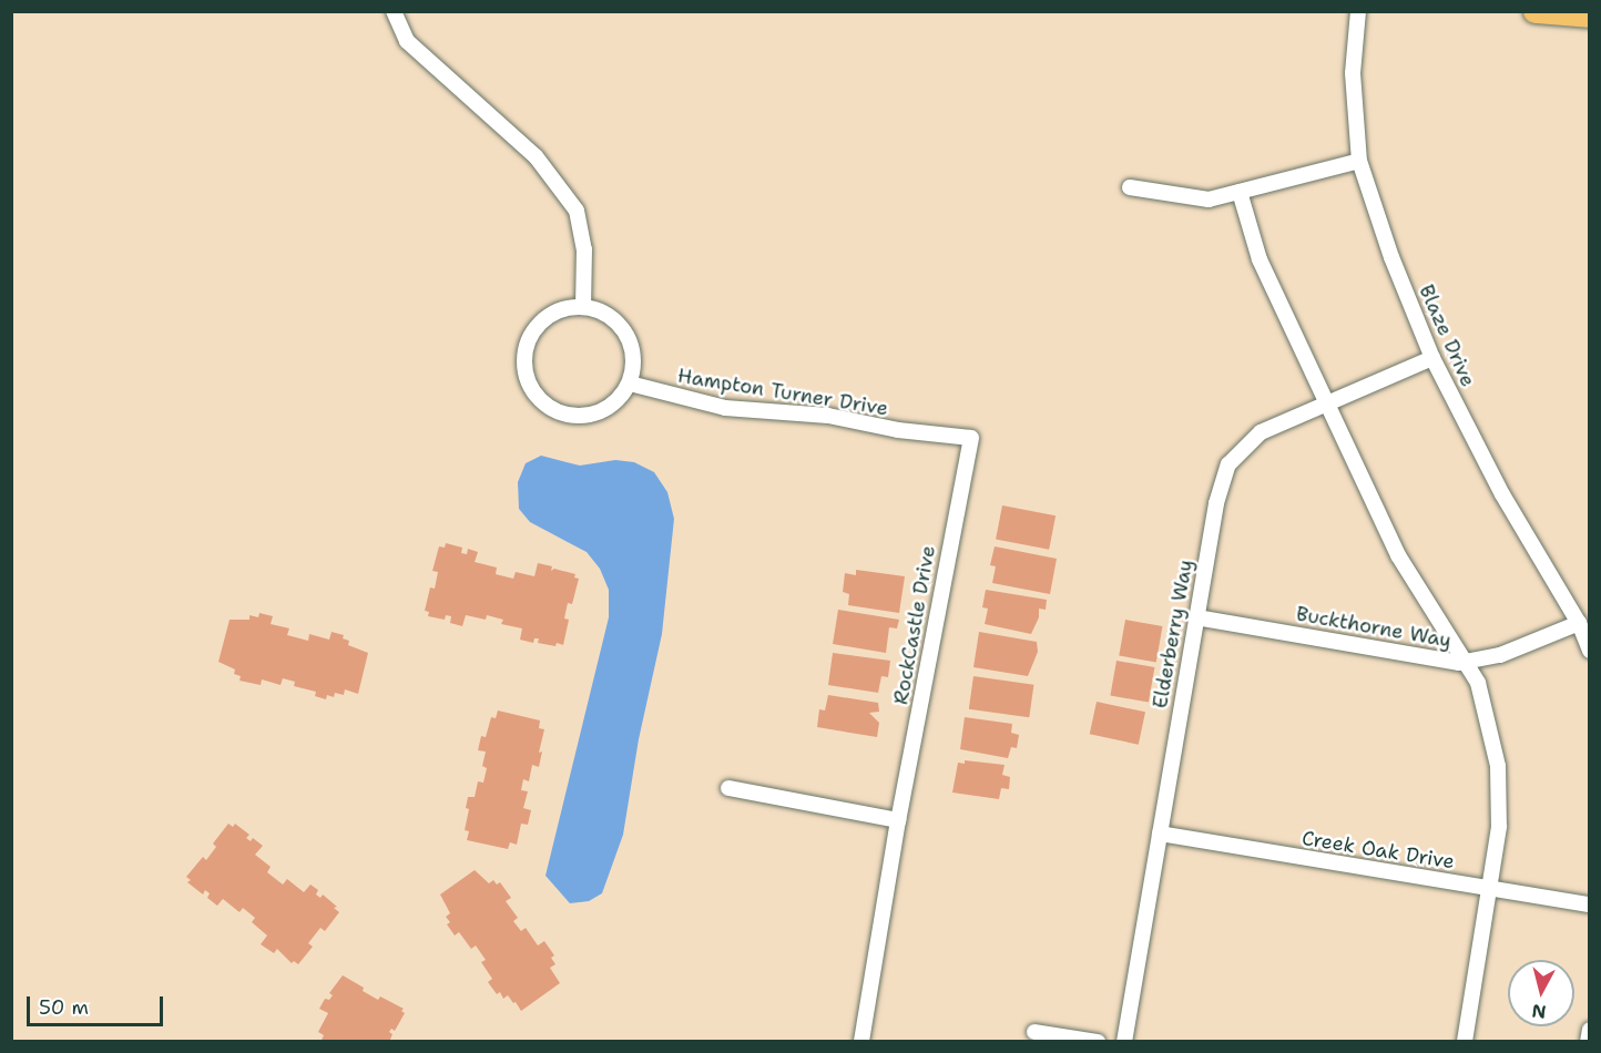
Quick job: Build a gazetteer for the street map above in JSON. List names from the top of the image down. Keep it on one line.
{"streets":{"street":["Blaze Drive","Hampton Turner Drive","RockCastle Drive","Buckthorne Way","Elderberry Way","Creek Oak Drive"]},"crossings":[["Blaze Drive","Buckthorne Way"],["Blaze Drive","Elderberry Way"],["Hampton Turner Drive","RockCastle Drive"],["Buckthorne Way","Elderberry Way"],["Elderberry Way","Creek Oak Drive"]],"scale_bar":"50 m","north":"bottom"}
